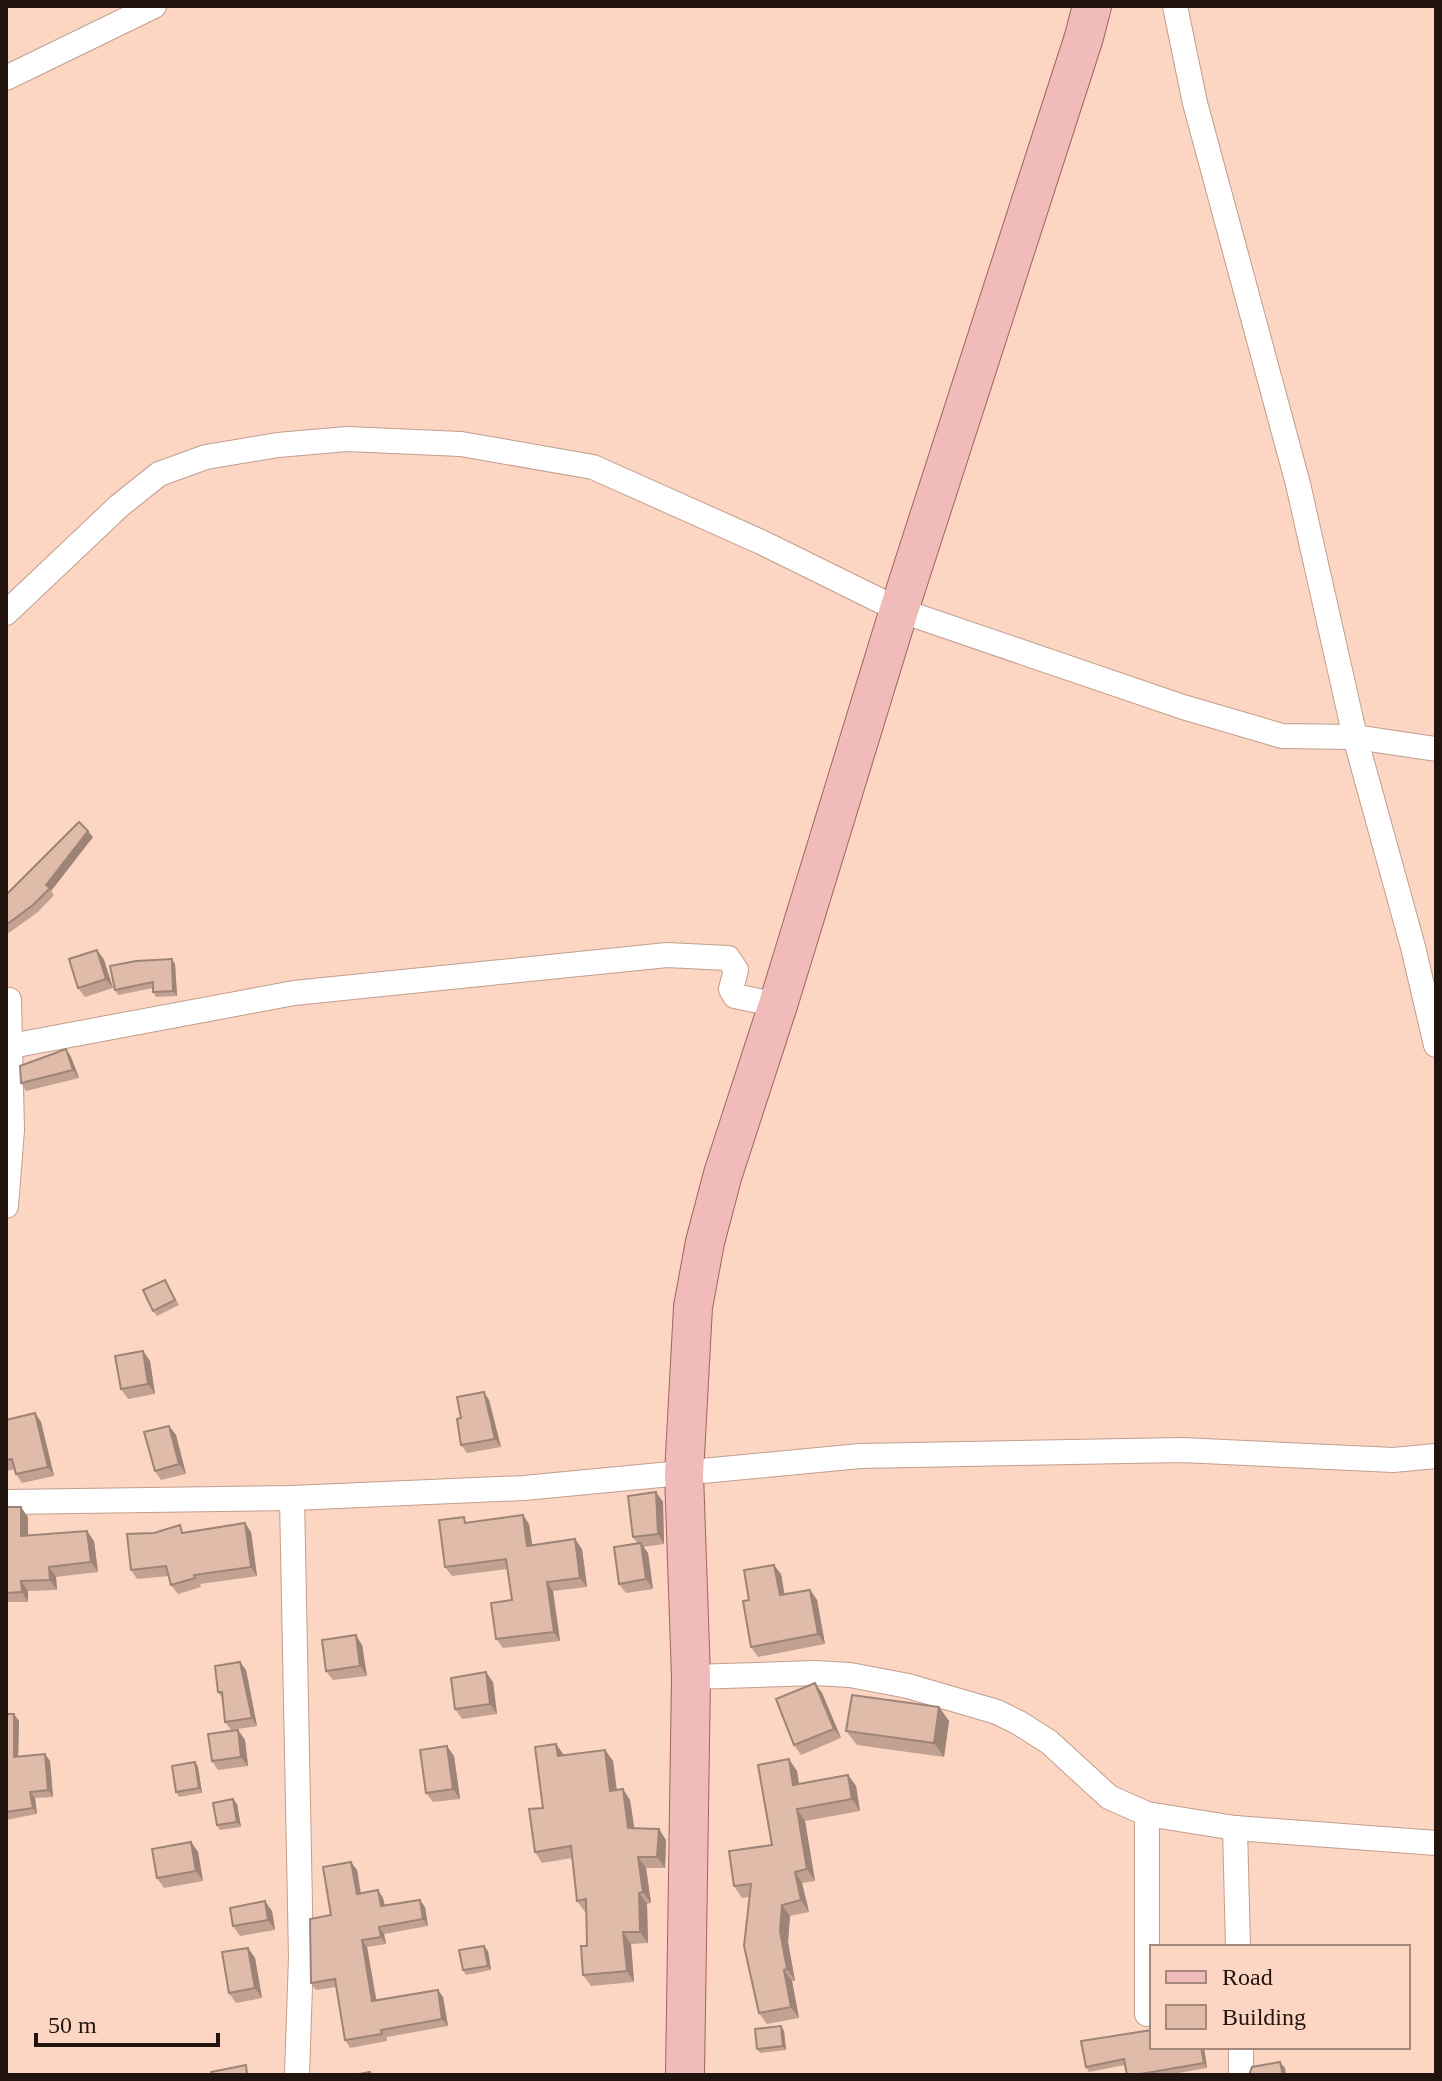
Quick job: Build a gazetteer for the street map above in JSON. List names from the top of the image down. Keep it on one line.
{"legend":["Road","Building"],"scale_bar":"50 m"}
